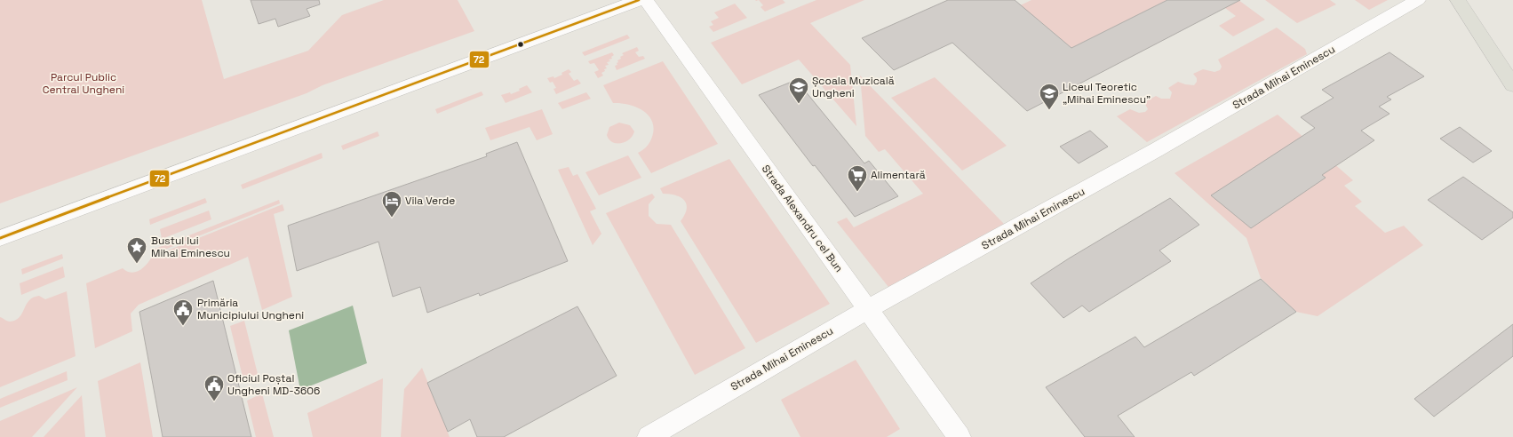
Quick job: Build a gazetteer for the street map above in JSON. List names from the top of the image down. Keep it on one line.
{"streets":{"street":["Strada Mihai Eminescu","Strada Alexandru cel Bun"]},"crossings":[["Strada Mihai Eminescu","Strada Alexandru cel Bun"]],"parks":["Parcul Public Central Ungheni"],"places":{"school or university":["Școala Muzicală Ungheni","Liceul Teoretic „Mihai Eminescu”"],"supermarket":["Alimentară"],"hotel":["Vila Verde"],"place":["Bustul lui Mihai Eminescu"],"public building":["Primăria Municipiului Ungheni","Oficiul Poștal Ungheni MD-3606"]},"lines":["transit line 72"]}
